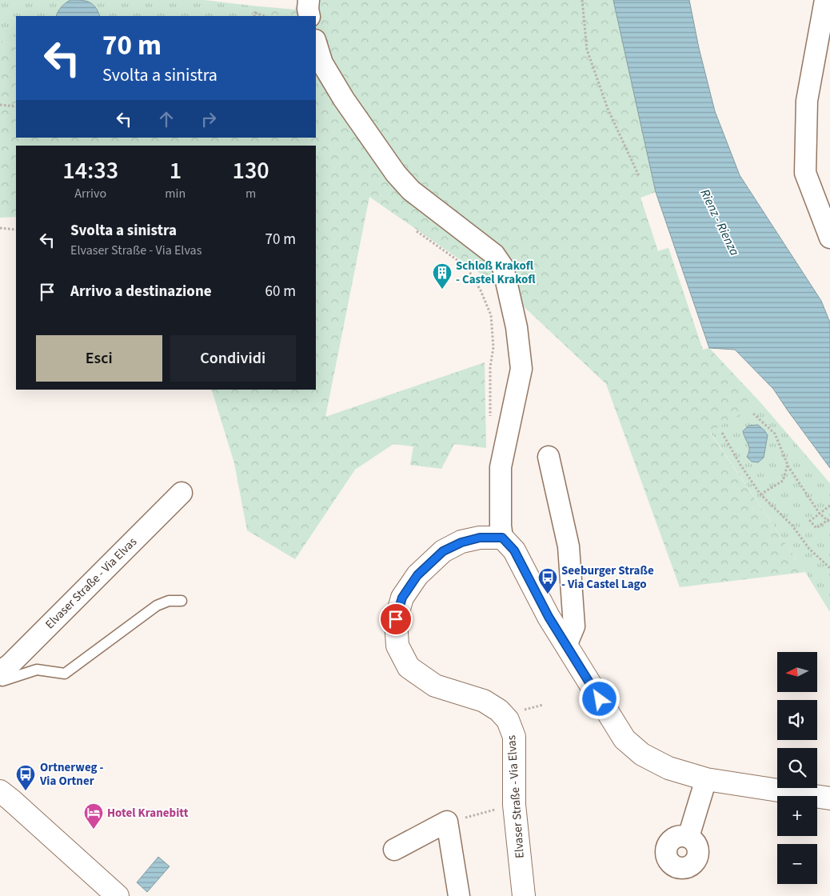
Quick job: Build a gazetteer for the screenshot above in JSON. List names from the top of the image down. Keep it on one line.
{"streets":{"street":["Elvaser Straße - Via Elvas"]},"water":["Rienz - Rienza"],"places":{"building":["Schloß Krakofl - Castel Krakofl"],"bus stop":["Seeburger Straße - Via Castel Lago","Ortnerweg - Via Ortner"],"hotel":["Hotel Kranebitt"]},"north":"left","page":{"turn":["70 m","Svolta a sinistra"],"eta":["14:33","Arrivo","1","min","130","m"],"list":[{"name":"Svolta a sinistra","note":"Elvaser Straße - Via Elvas","value":"70 m"},{"name":"Arrivo a destinazione","value":"60 m"}],"buttons":["Esci","Condividi"],"map_buttons":["+","−"]}}
